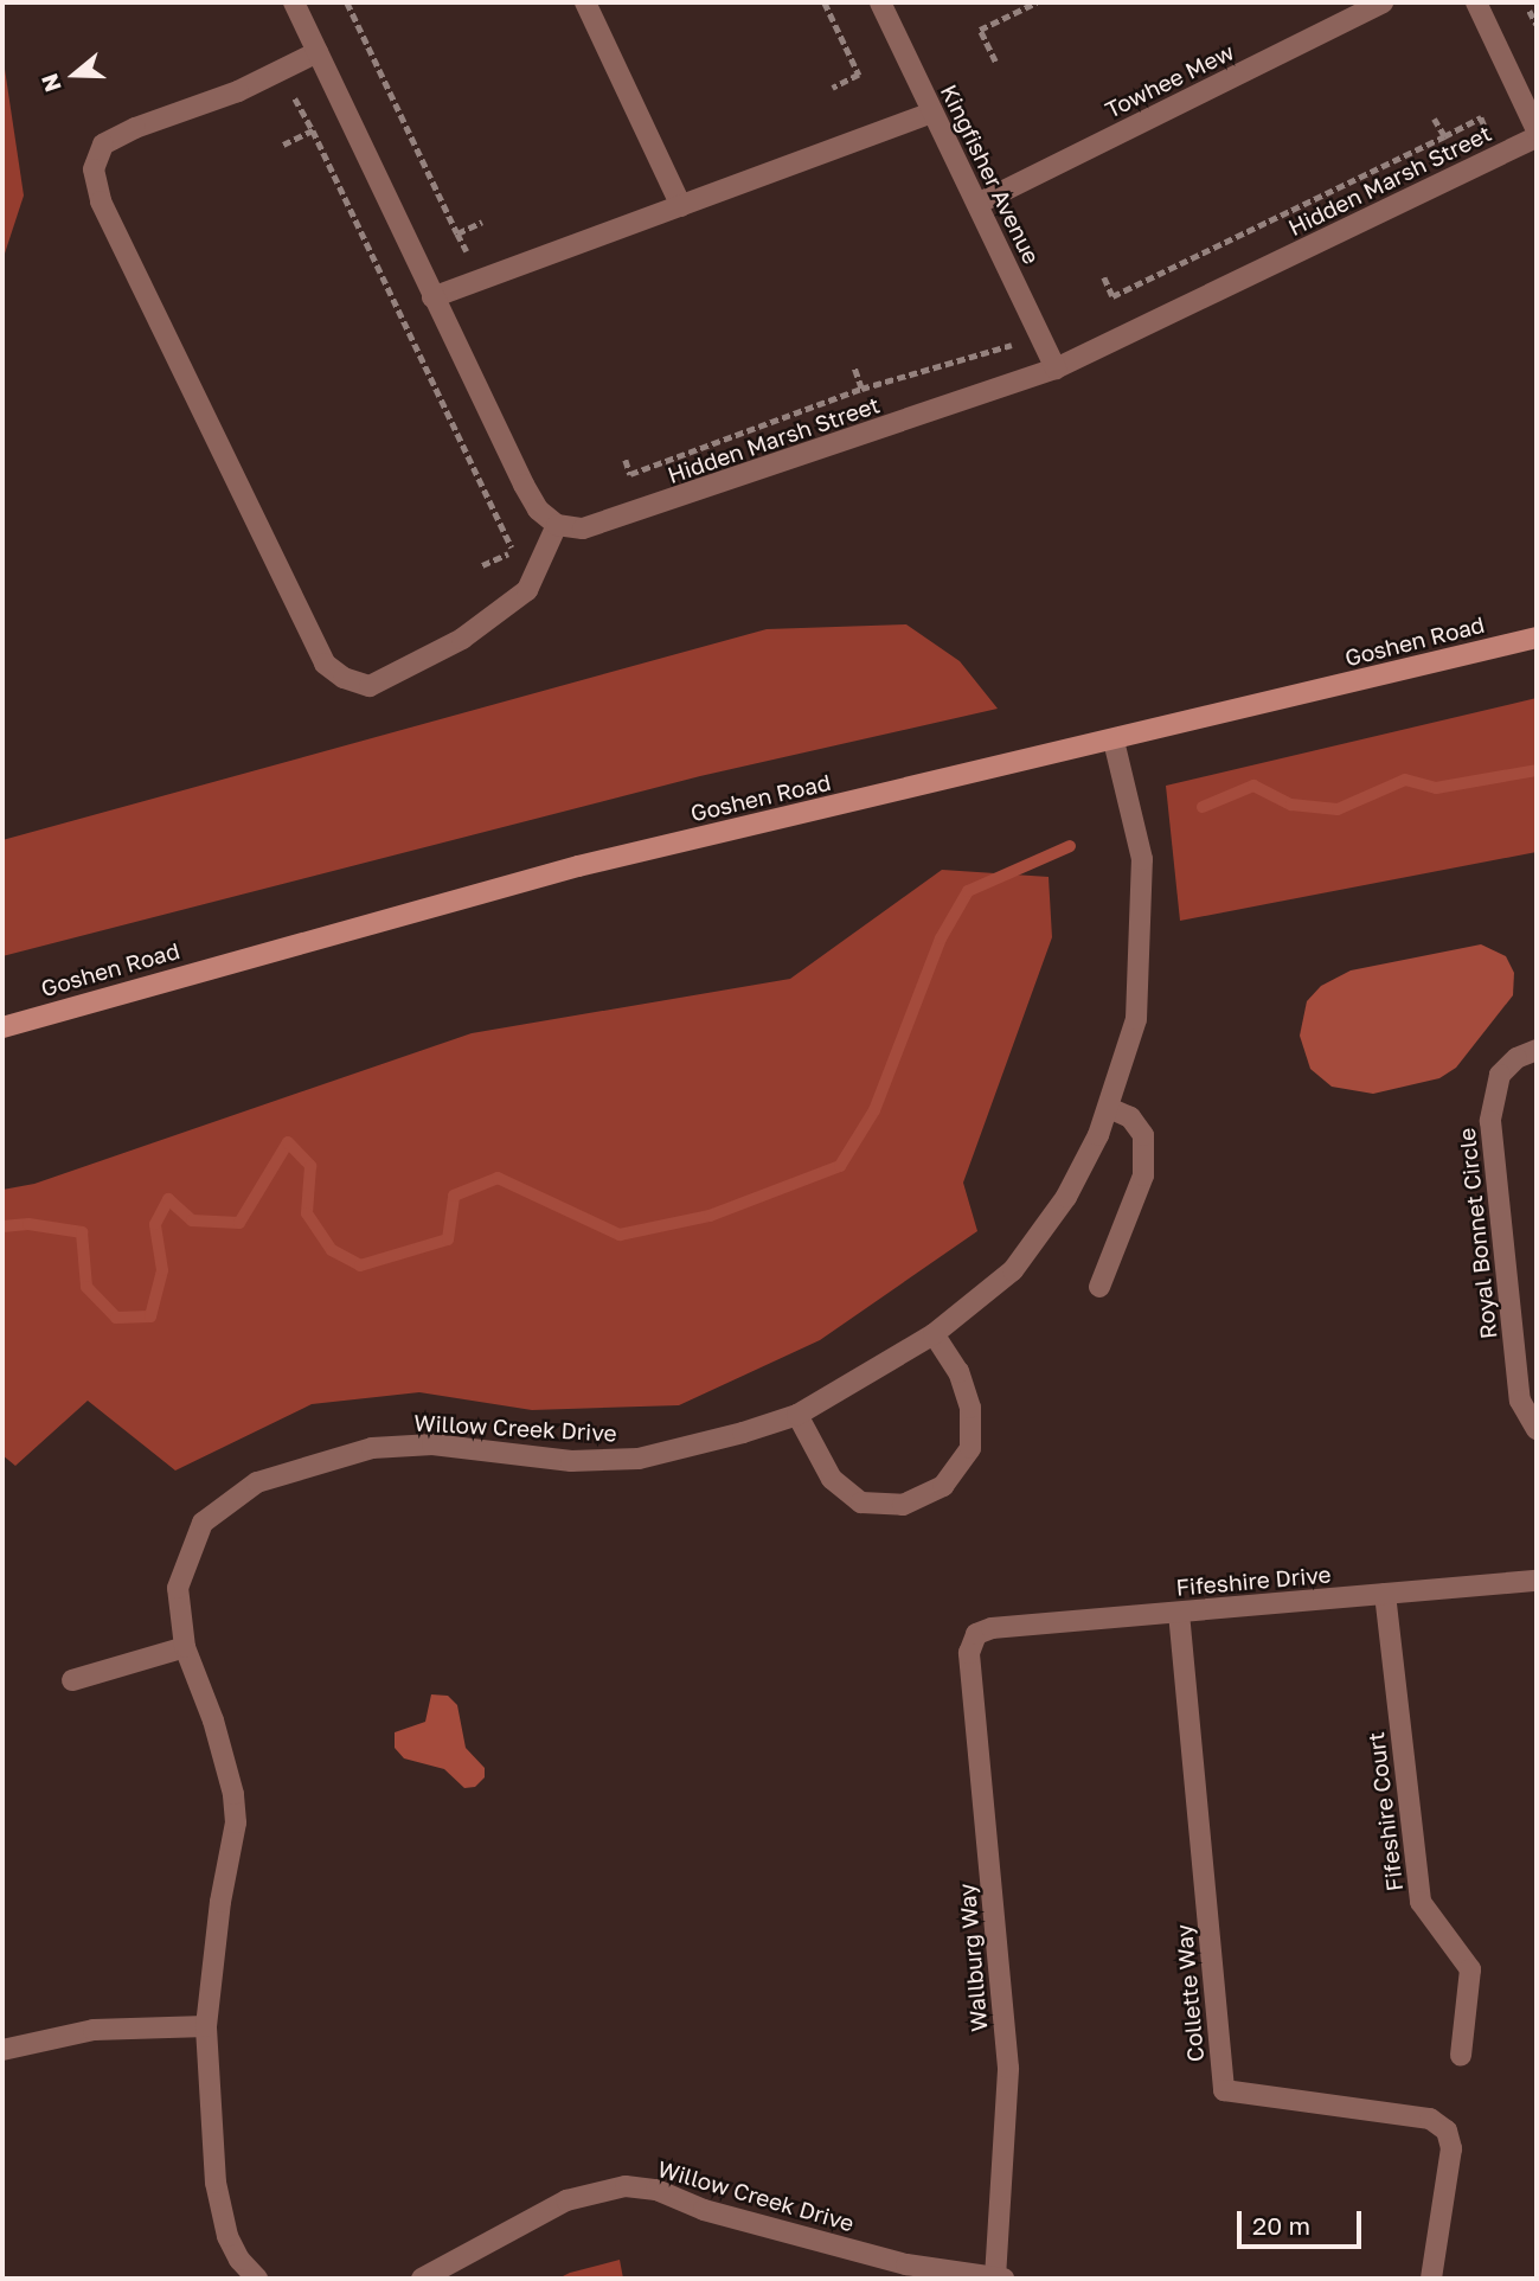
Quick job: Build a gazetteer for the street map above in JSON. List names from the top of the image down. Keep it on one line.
{"streets":{"street":["Towhee Mew","Kingfisher Avenue","Hidden Marsh Street","Goshen Road","Royal Bonnet Circle","Willow Creek Drive","Fifeshire Drive","Fifeshire Court","Wallburg Way","Collette Way"]},"crossings":[["Towhee Mew","Kingfisher Avenue"],["Kingfisher Avenue","Hidden Marsh Street"],["Goshen Road","Willow Creek Drive"],["Willow Creek Drive","Wallburg Way"],["Fifeshire Drive","Fifeshire Court"],["Fifeshire Drive","Wallburg Way"],["Fifeshire Drive","Collette Way"]],"scale_bar":"20 m","north":"left"}
